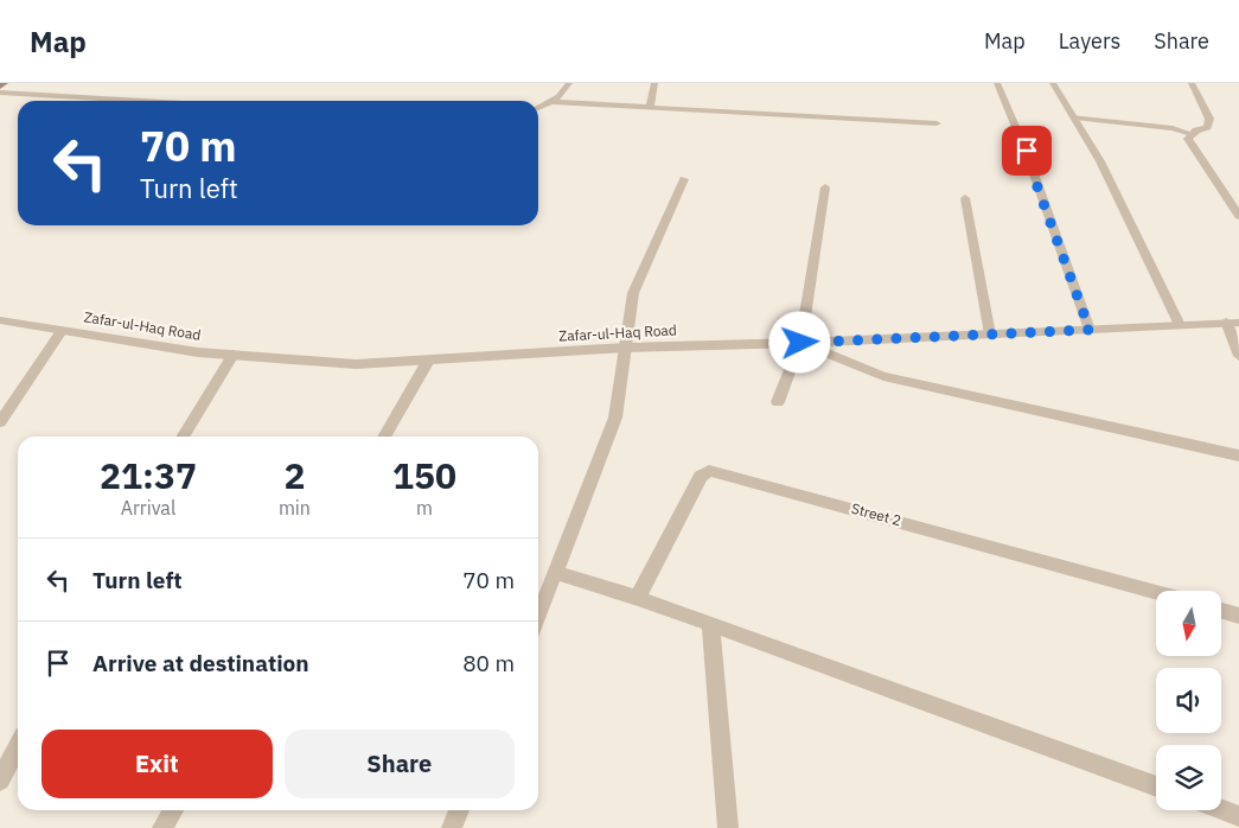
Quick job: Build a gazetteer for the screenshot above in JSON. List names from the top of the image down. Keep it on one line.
{"streets":{"street":["Zafar-ul-Haq Road","Street 2"]},"north":"bottom","page":{"header":"Map","nav":["Map","Layers","Share"],"turn":["70 m","Turn left"],"eta":["21:37","Arrival","2","min","150","m"],"list":[{"name":"Turn left","value":"70 m"},{"name":"Arrive at destination","value":"80 m"}],"buttons":["Exit","Share"]}}
